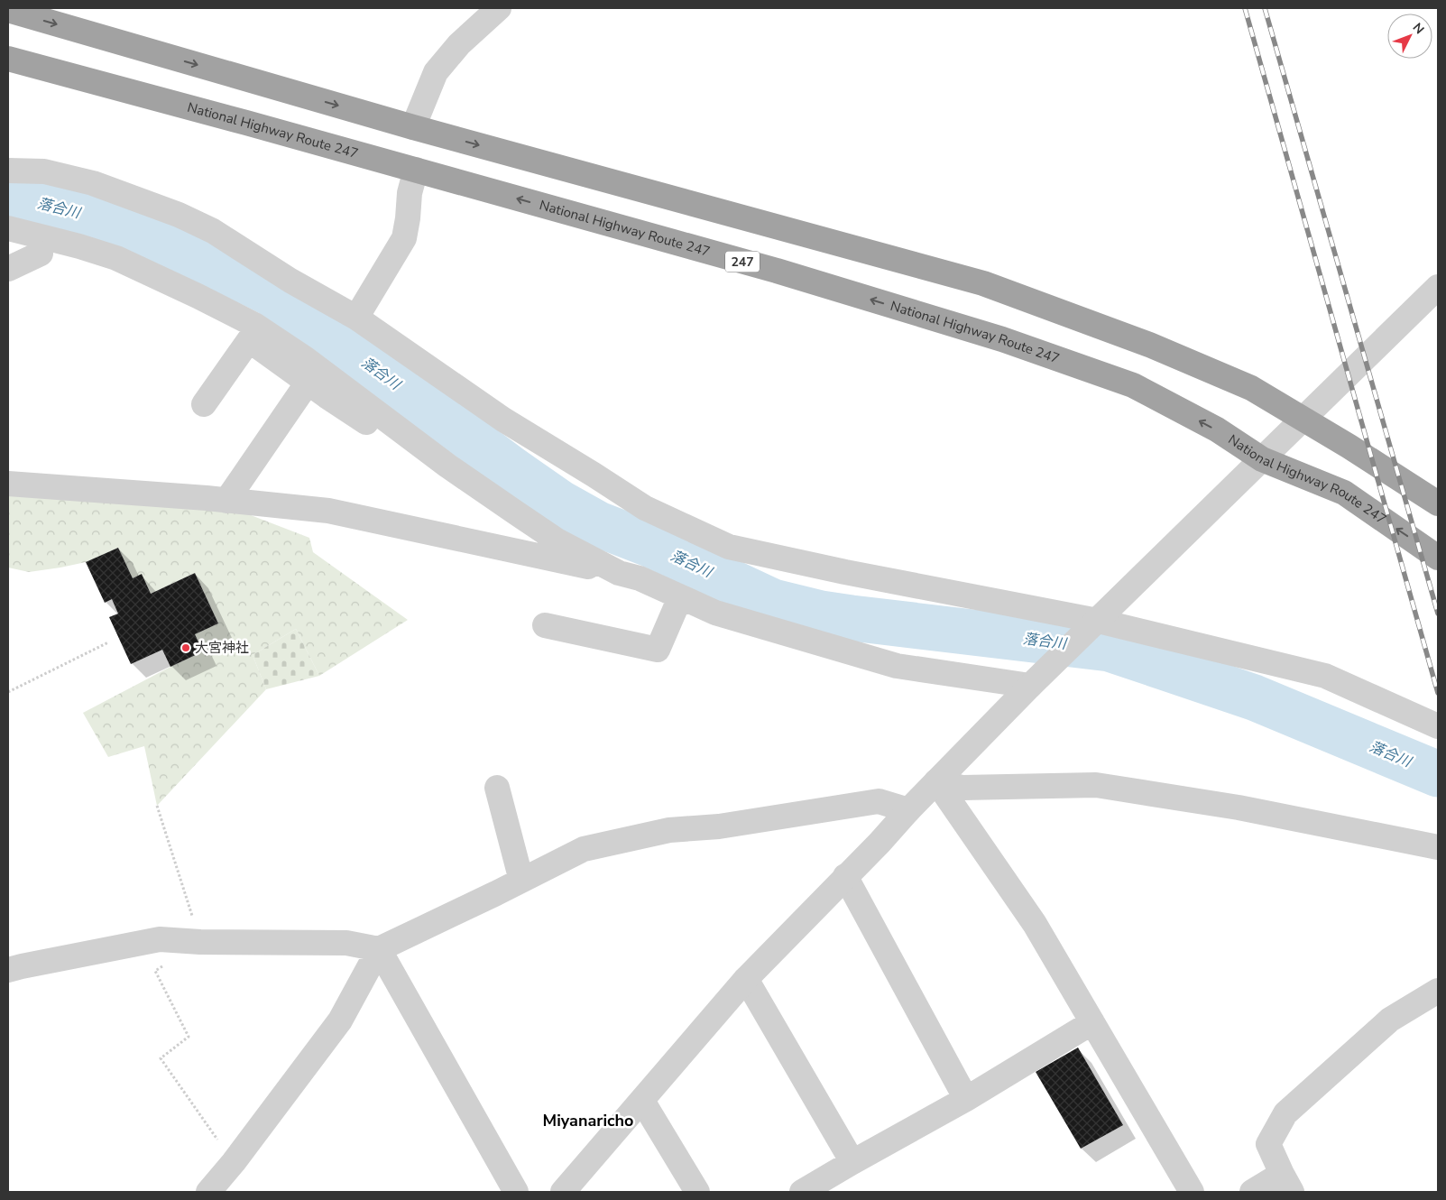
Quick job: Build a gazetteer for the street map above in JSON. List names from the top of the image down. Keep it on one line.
{"streets":{"highway":["National Highway Route 247","247"]},"districts":["Miyanaricho"],"water":["落合川"],"places":["大宮神社"],"north":"top right"}
